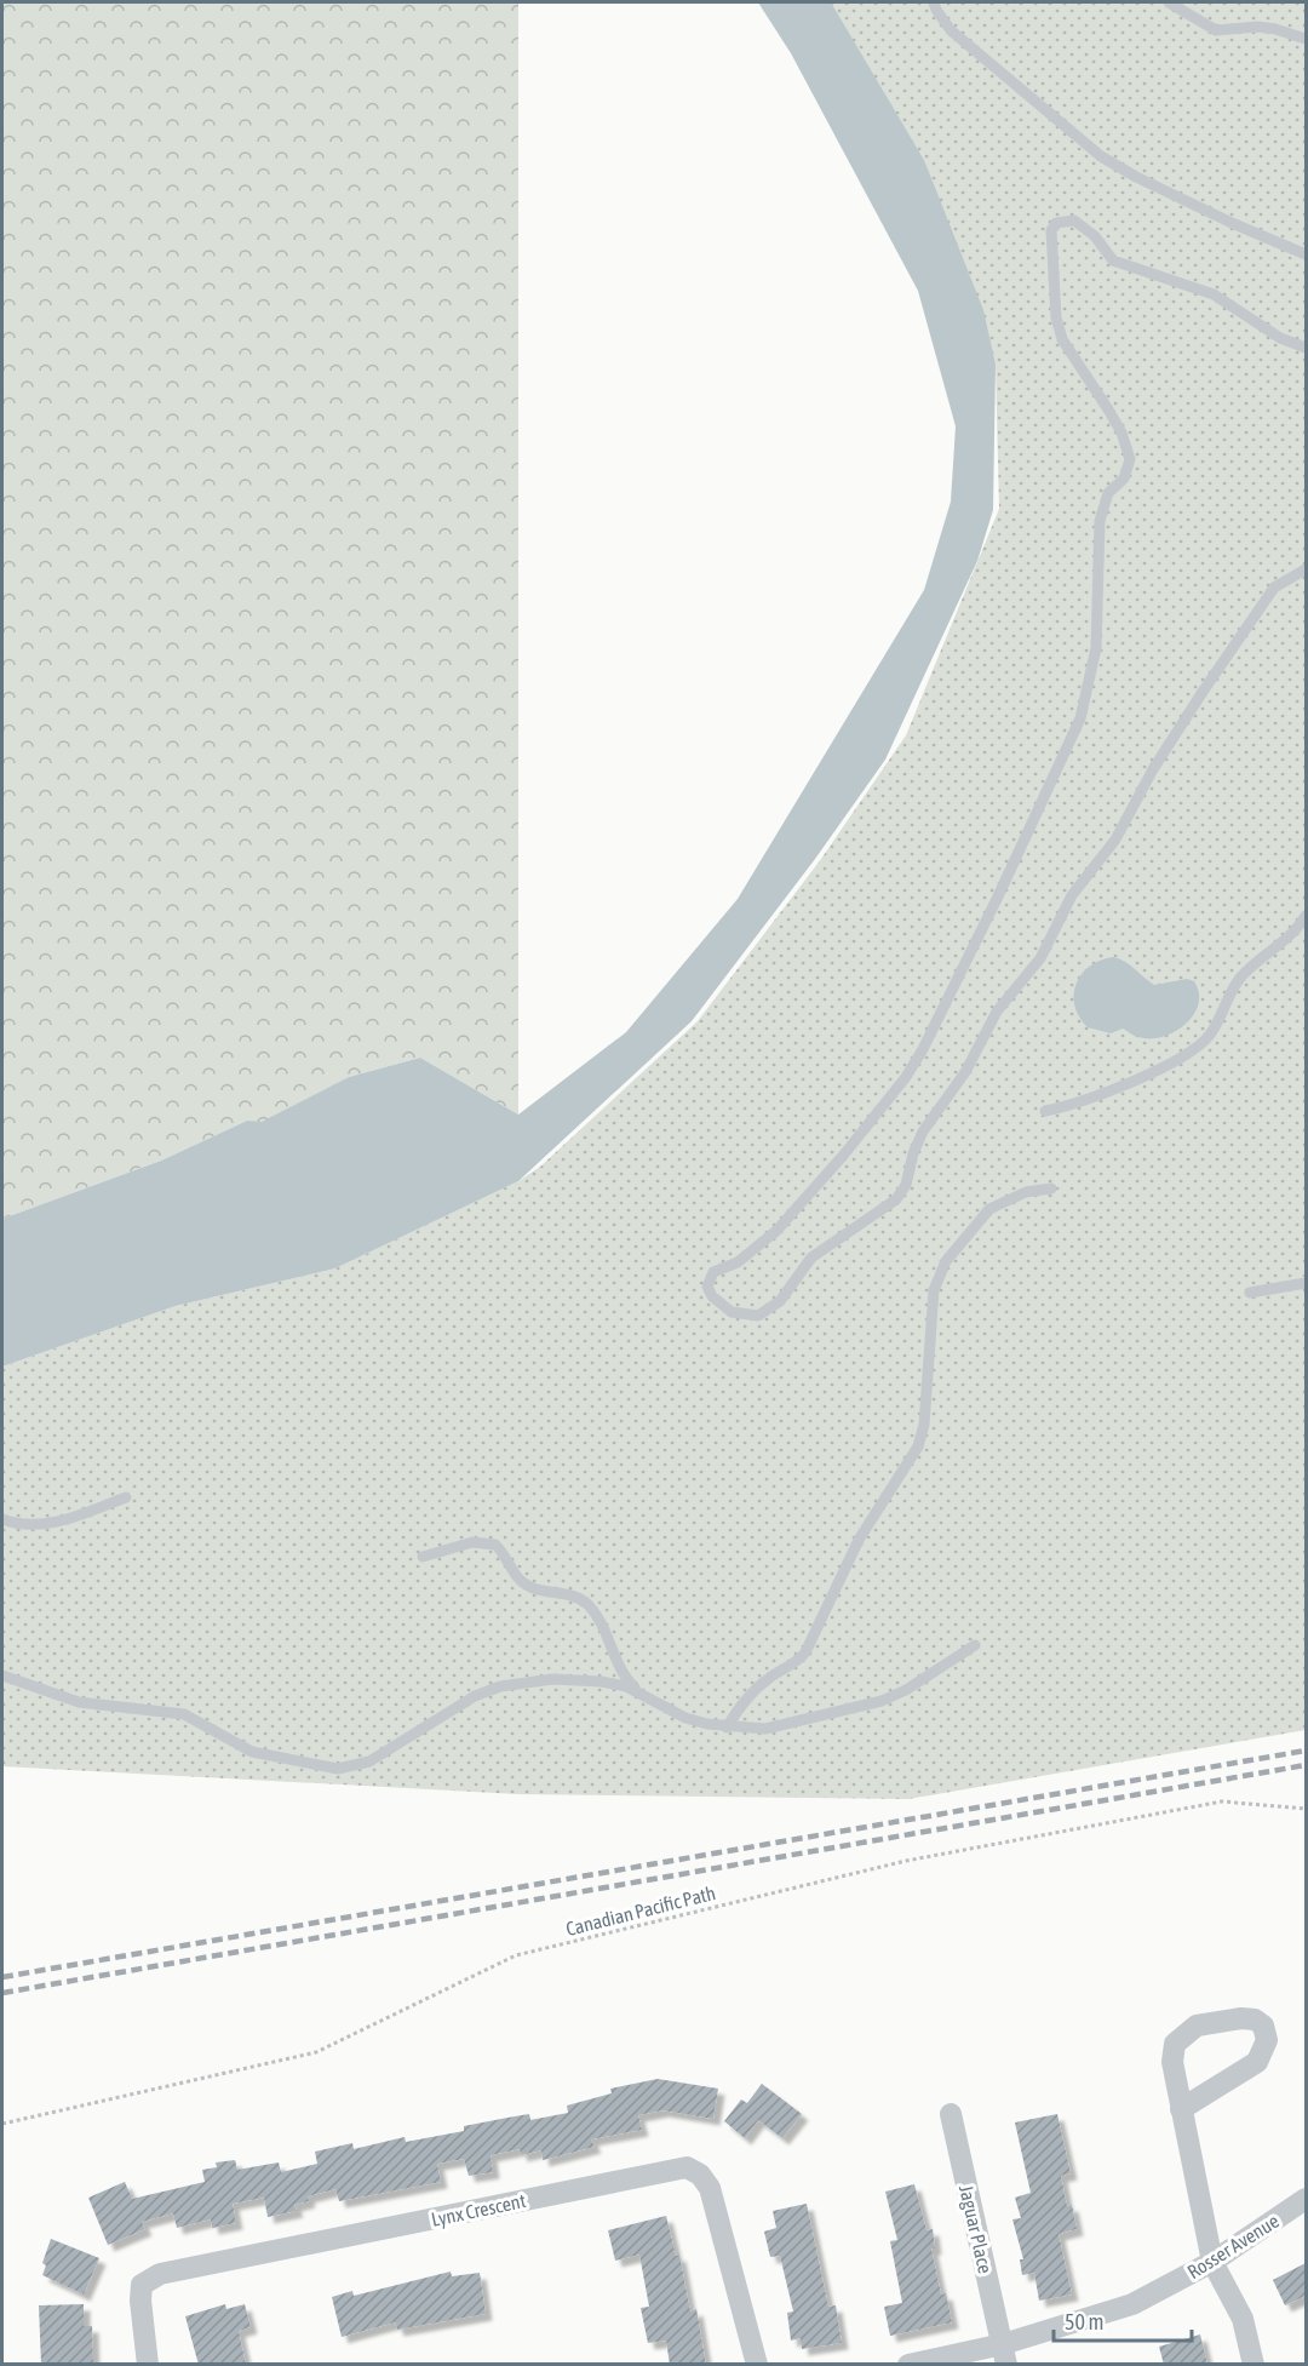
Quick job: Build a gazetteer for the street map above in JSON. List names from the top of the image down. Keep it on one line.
{"streets":{"street":["Lynx Crescent","Jaguar Place","Rosser Avenue"],"path":["Canadian Pacific Path"]},"crossings":[["Jaguar Place","Rosser Avenue"]],"scale_bar":"50 m"}
